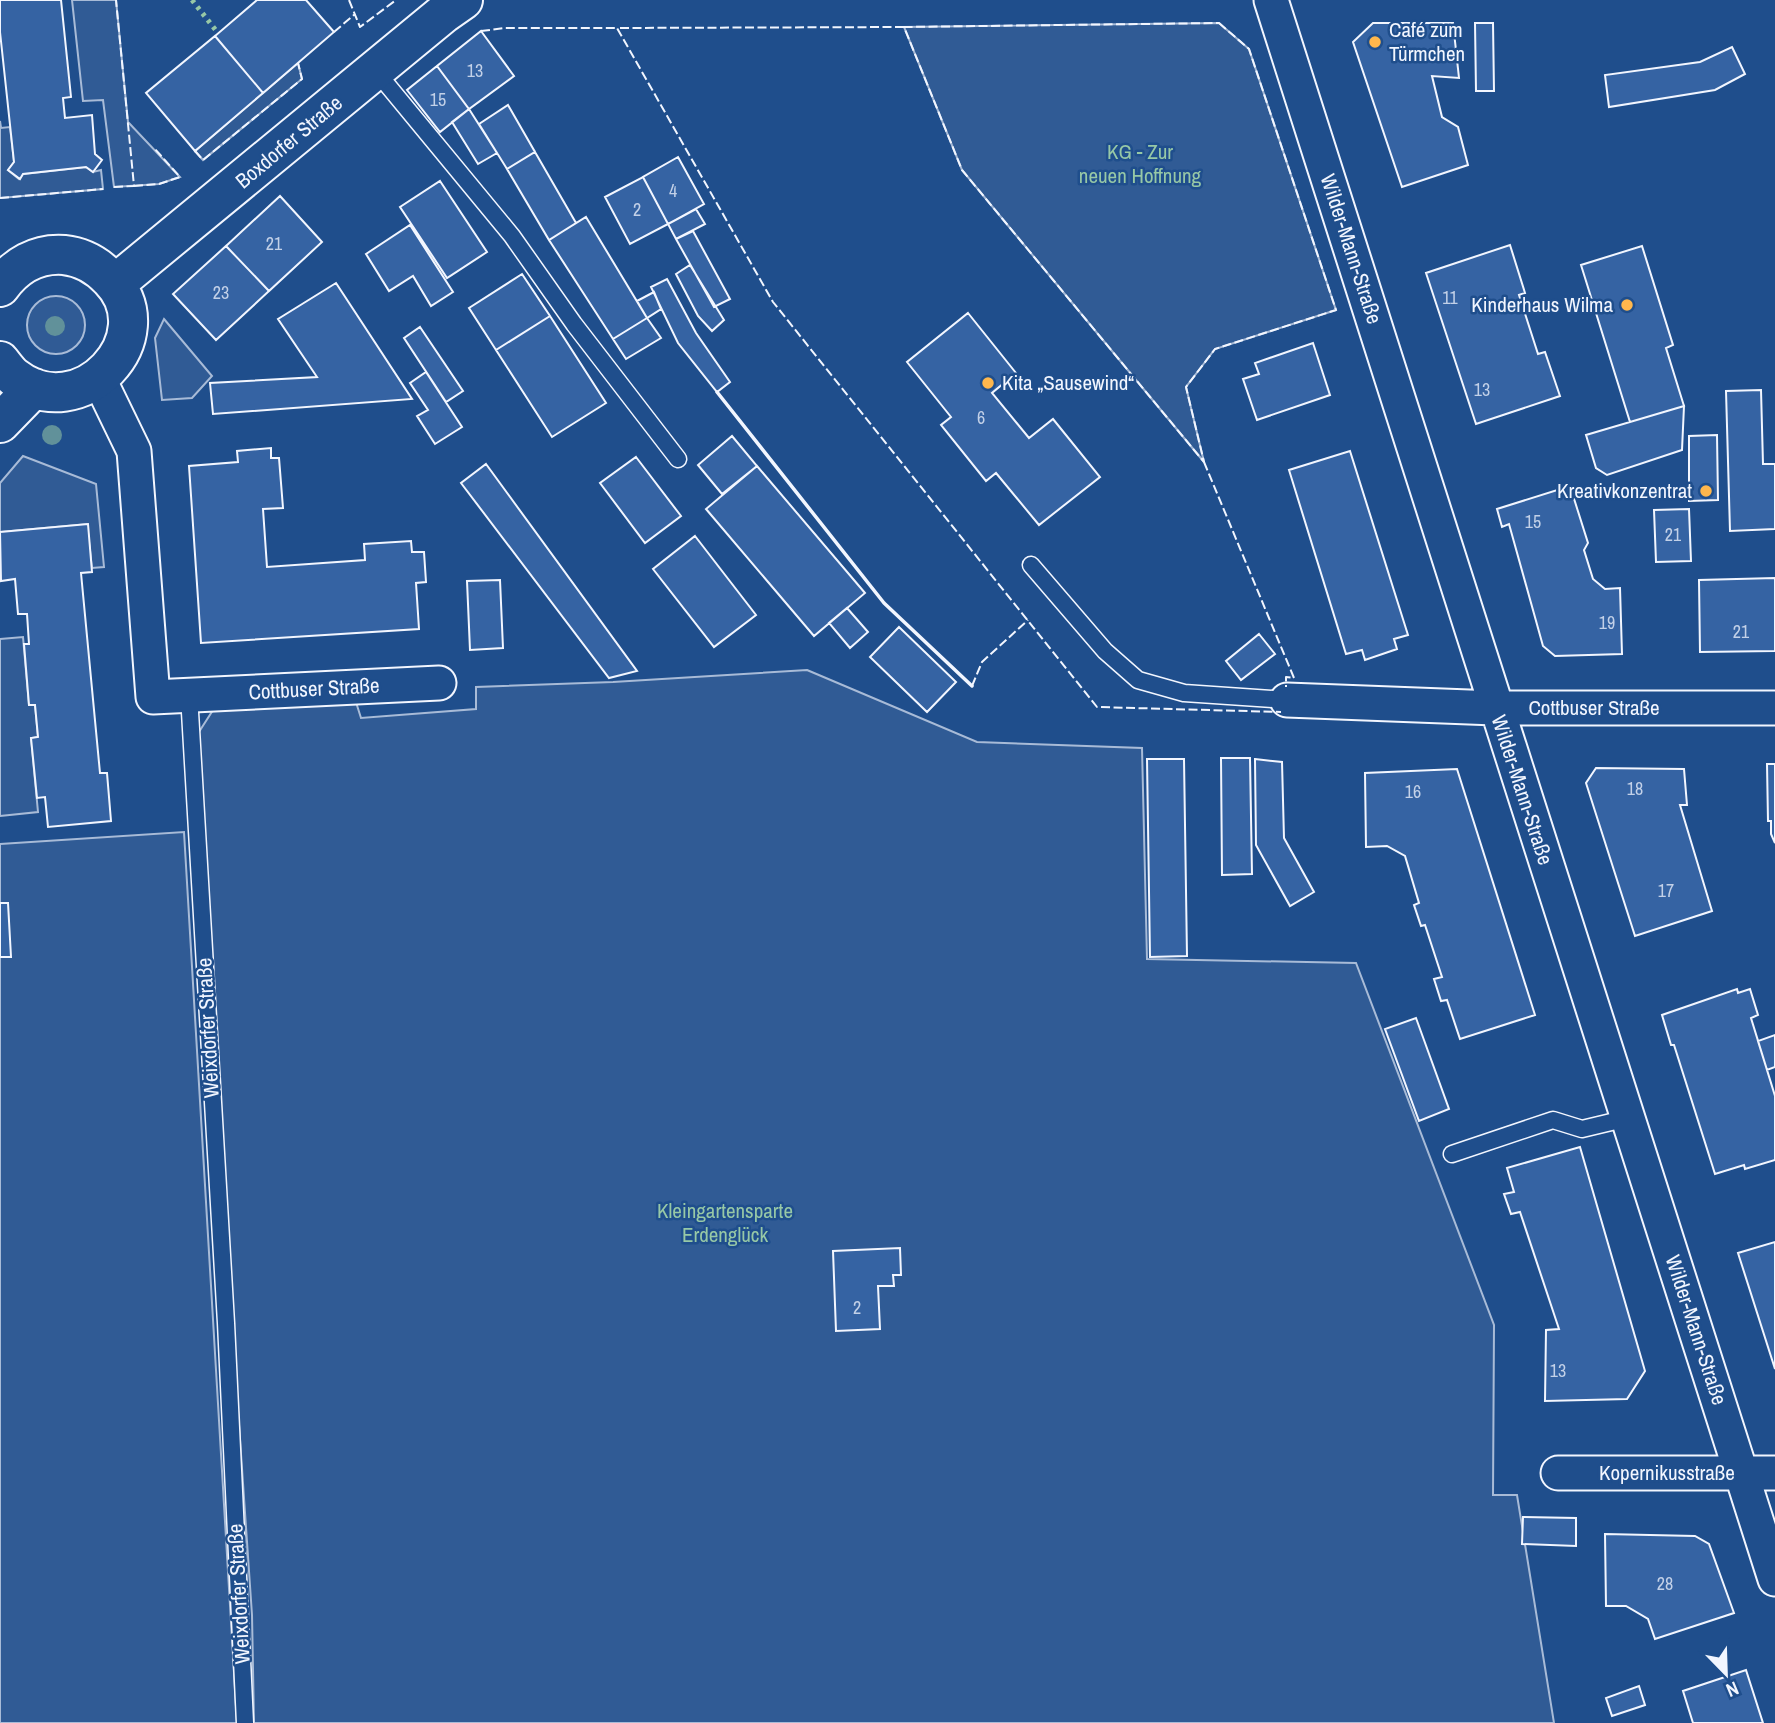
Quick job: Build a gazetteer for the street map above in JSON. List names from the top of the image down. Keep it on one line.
{"streets":{"street":["Boxdorfer Straße","Wilder-Mann-Straße","Cottbuser Straße","Kopernikusstraße"],"lane":["Weixdorfer Straße"]},"crossings":[["Wilder-Mann-Straße","Cottbuser Straße"],["Wilder-Mann-Straße","Kopernikusstraße"],["Cottbuser Straße","Weixdorfer Straße"]],"parks":["KG - Zur neuen Hoffnung","Kleingartensparte Erdenglück"],"places":["Café zum Türmchen","Kinderhaus Wilma","Kita „Sausewind“","Kreativkonzentrat"],"house_numbers":["13","15","4","2","21","23","11","13","6","15","21","19","21","18","16","17","2","13","28"],"north":"bottom right"}
